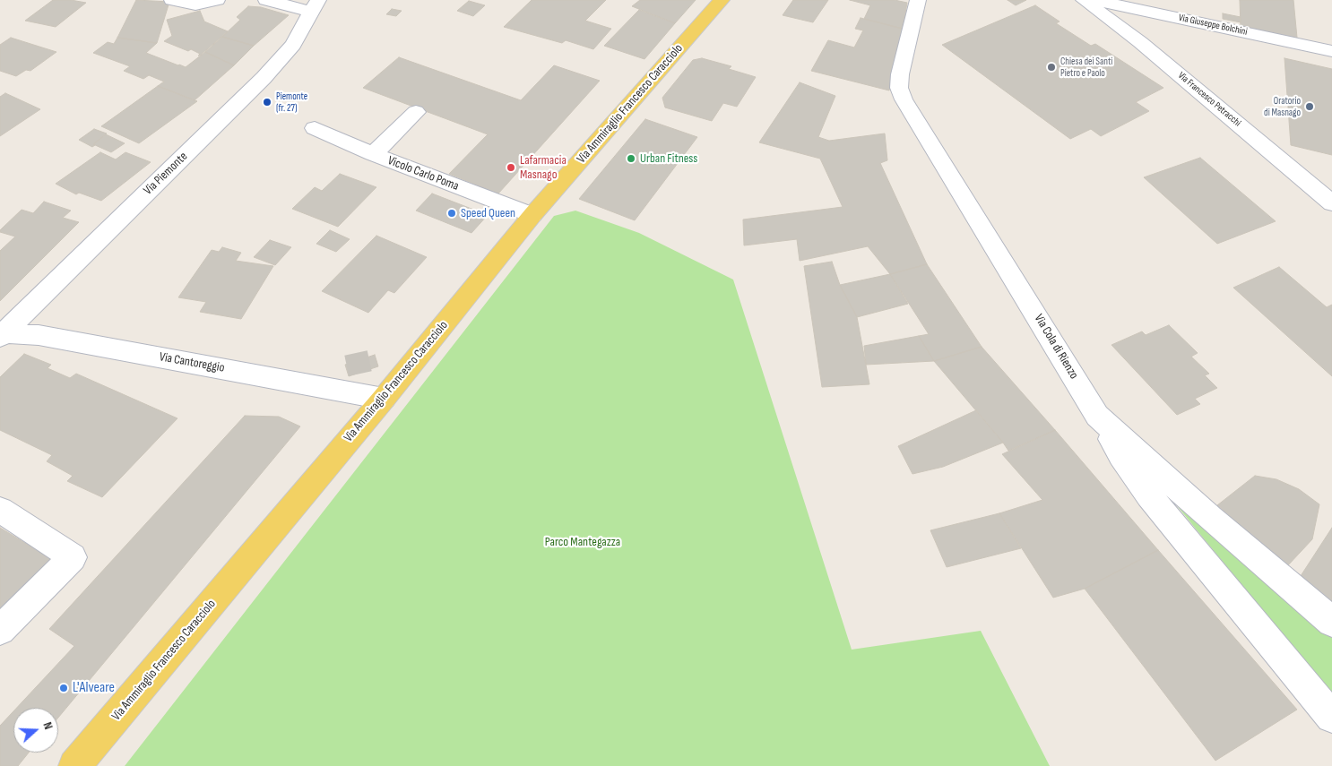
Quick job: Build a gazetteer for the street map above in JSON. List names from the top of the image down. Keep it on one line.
{"streets":{"main road":["Via Ammiraglio Francesco Caracciolo"],"street":["Via Giuseppe Bolchini","Via Francesco Petracchi","Via Piemonte","Vicolo Carlo Poma","Via Cola di Rienzo","Via Cantoreggio"]},"crossings":[["Via Ammiraglio Francesco Caracciolo","Vicolo Carlo Poma"],["Via Ammiraglio Francesco Caracciolo","Via Cantoreggio"],["Via Piemonte","Via Cantoreggio"]],"parks":["Parco Mantegazza"],"places":["Chiesa dei Santi Pietro e Paolo","Piemonte (fr. 27)","Oratorio di Masnago","Urban Fitness","Lafarmacia Masnago","Speed Queen","L'Alveare"],"north":"right"}
